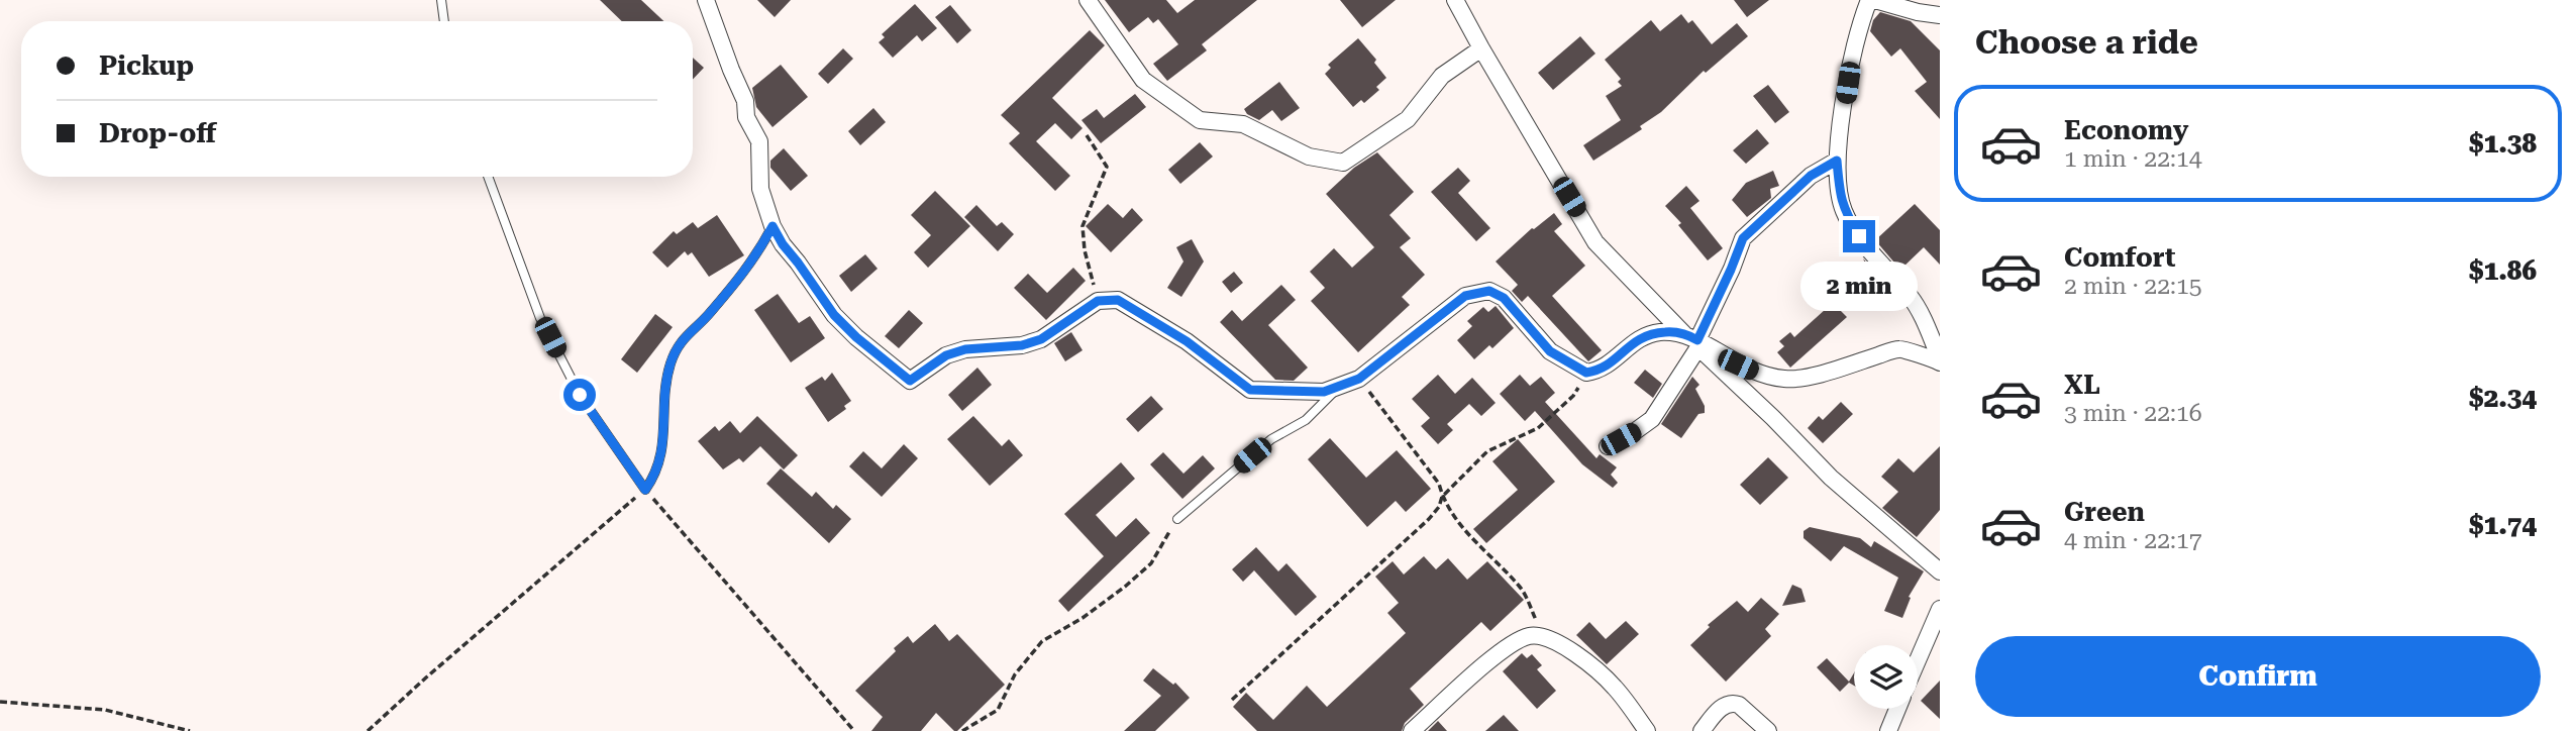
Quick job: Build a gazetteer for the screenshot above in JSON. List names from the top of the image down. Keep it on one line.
{"page":{"heading":"Choose a ride","banner":["Pickup","Drop-off"],"list":[{"name":"Economy","note":"1 min · 22:14","value":"$1.38"},{"name":"Comfort","note":"2 min · 22:15","value":"$1.86"},{"name":"XL","note":"3 min · 22:16","value":"$2.34"},{"name":"Green","note":"4 min · 22:17","value":"$1.74"}],"bubble":"2 min","buttons":"Confirm"}}
